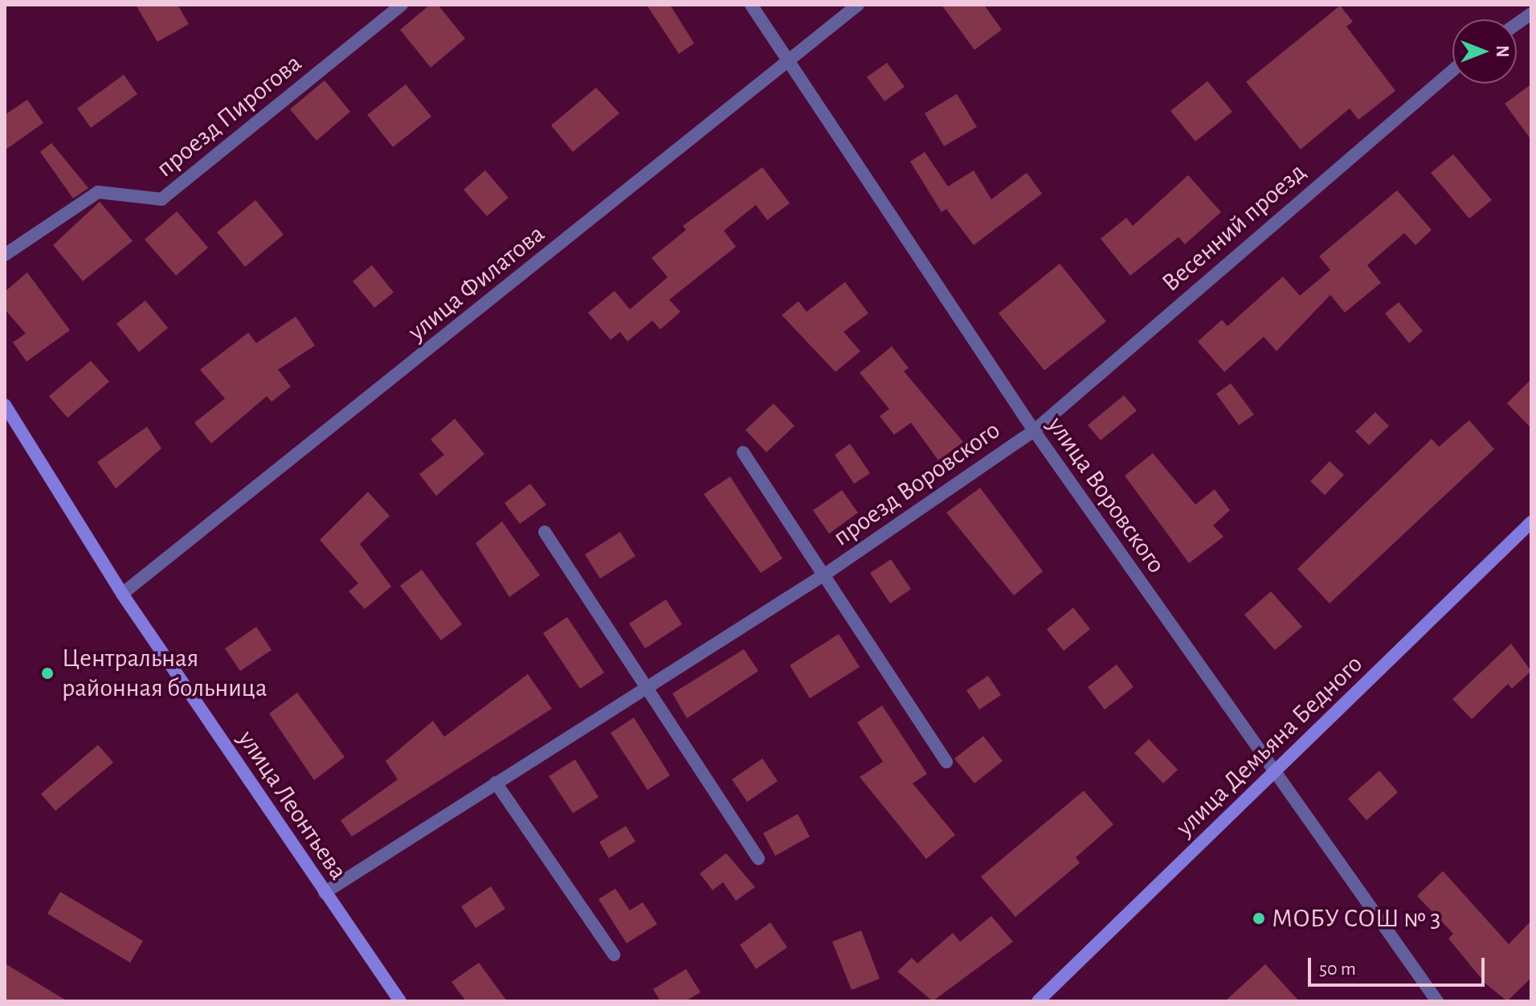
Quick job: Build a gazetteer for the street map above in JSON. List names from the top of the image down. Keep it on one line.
{"streets":{"street":["проезд Пирогова","Весенний проезд","улица Филатова","проезд Воровского","улица Воровского","улица Демьяна Бедного","улица Леонтьева"]},"crossings":[["Весенний проезд","проезд Воровского"],["Весенний проезд","улица Воровского"],["улица Филатова","улица Воровского"],["улица Филатова","улица Леонтьева"],["проезд Воровского","улица Воровского"],["проезд Воровского","улица Леонтьева"],["улица Воровского","улица Демьяна Бедного"]],"places":["Центральная районная больница","МОБУ СОШ № 3"],"scale_bar":"50 m","north":"right"}
